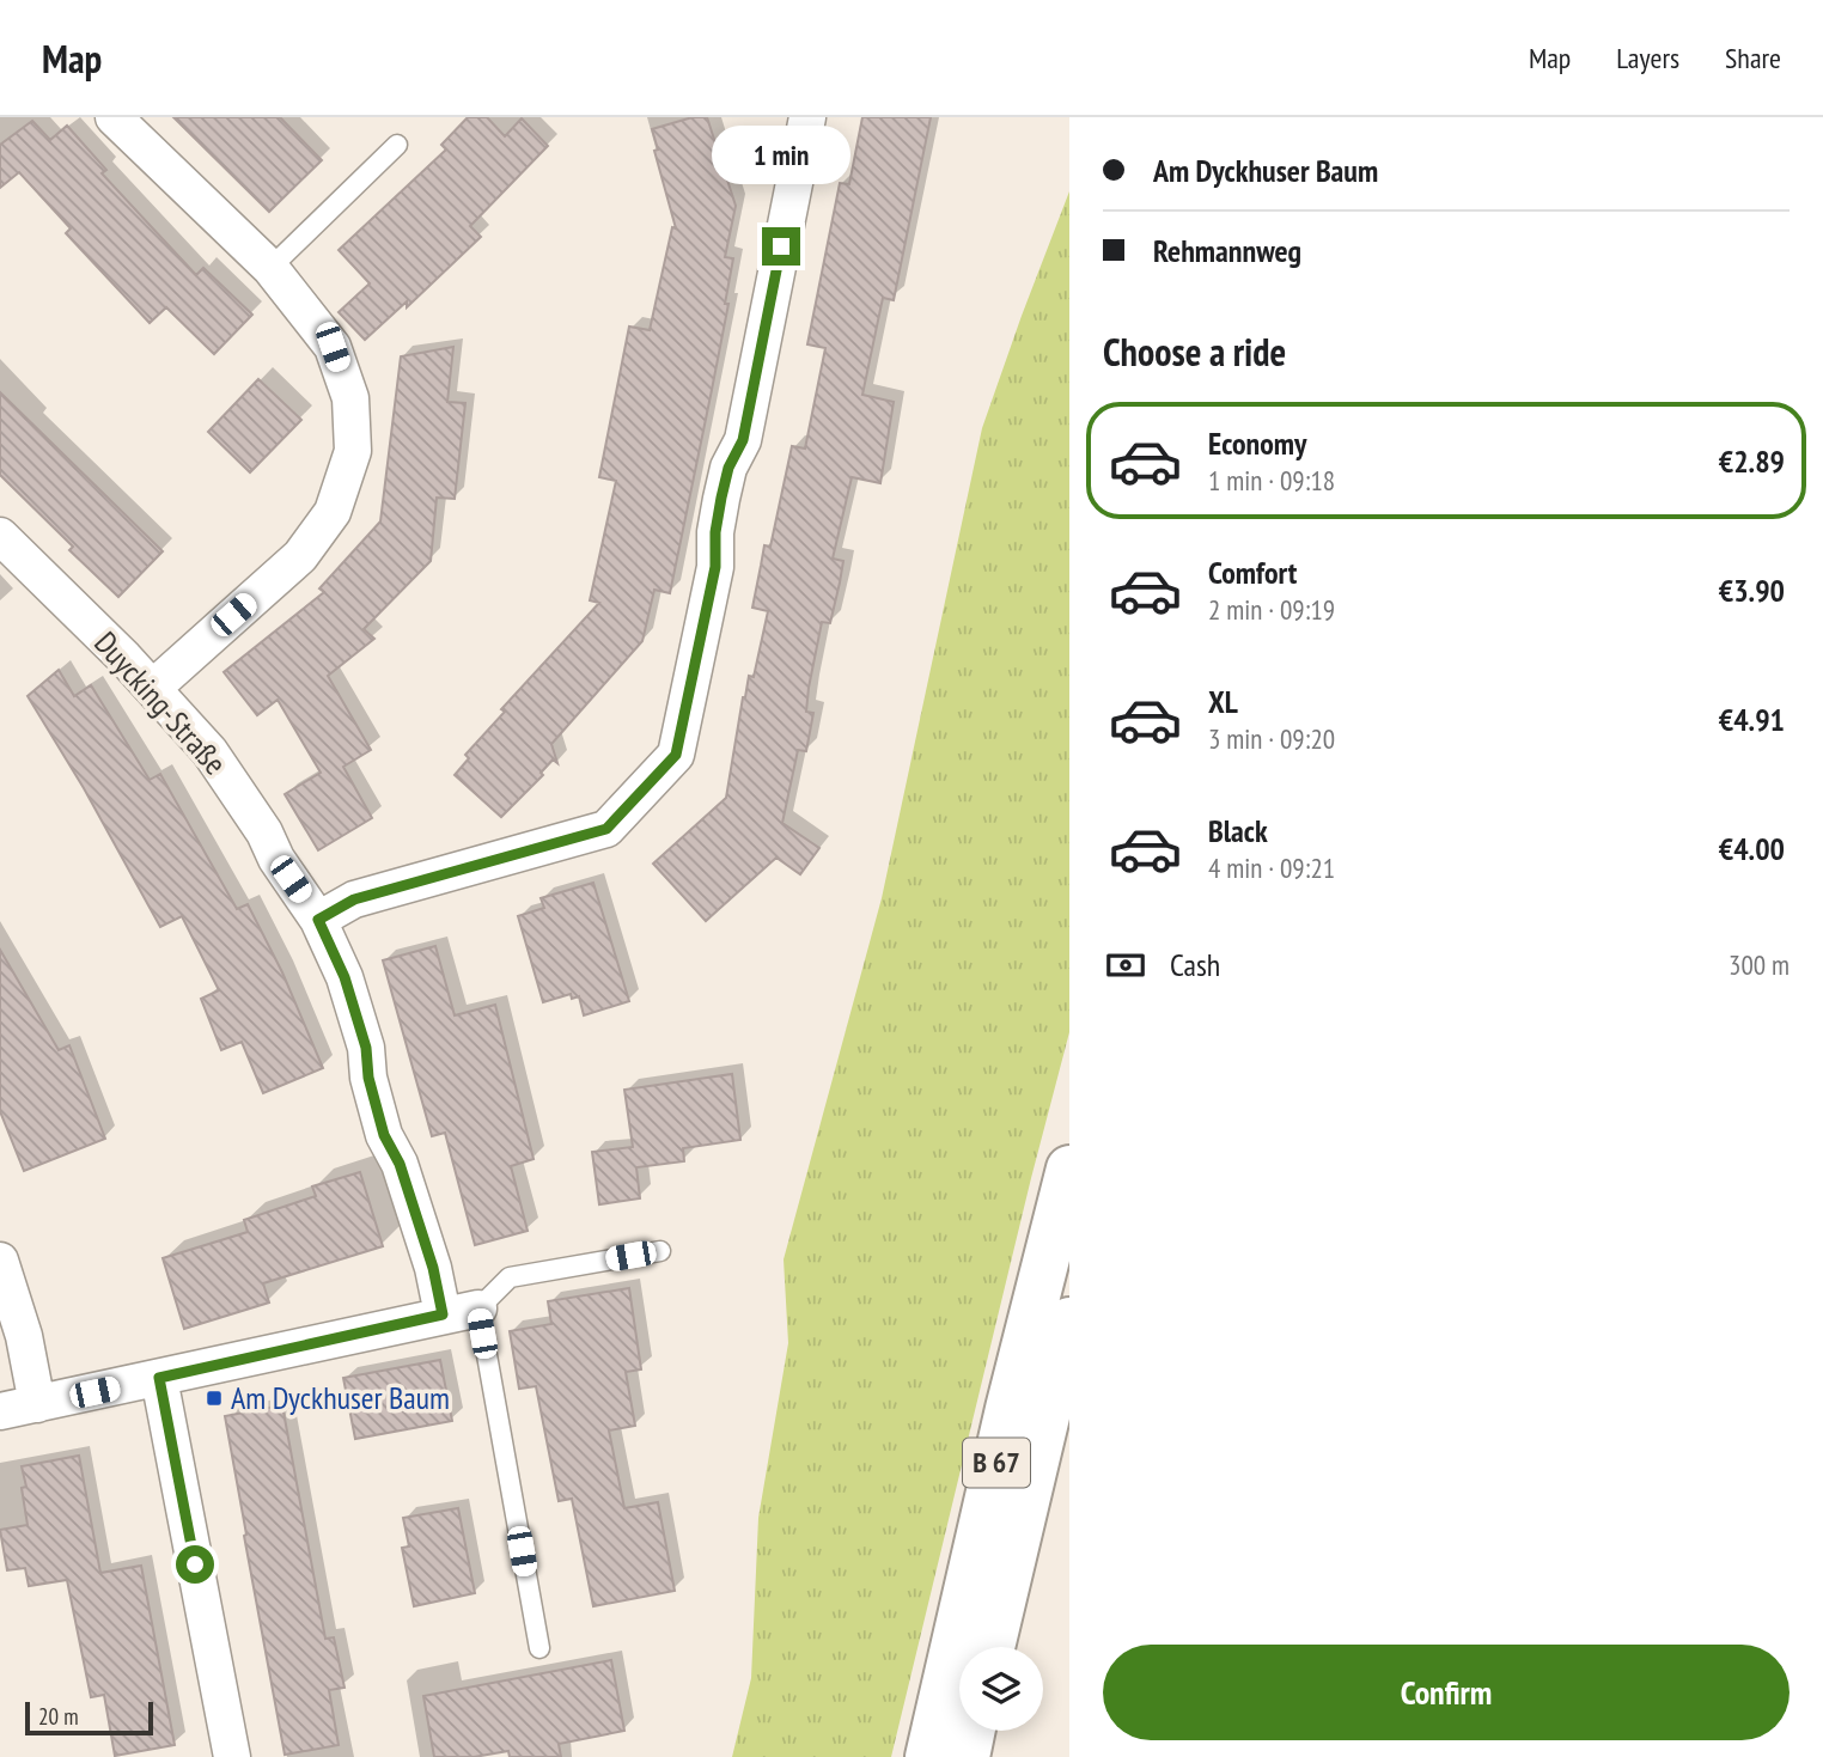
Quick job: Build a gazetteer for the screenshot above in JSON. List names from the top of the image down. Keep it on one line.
{"streets":{"highway":["B 67"],"street":["Duycking-Straße"]},"places":{"transit":["Am Dyckhuser Baum"]},"scale_bar":"20 m","page":{"header":"Map","nav":["Map","Layers","Share"],"banner":["Am Dyckhuser Baum","Rehmannweg"],"bubble":"1 min","heading":"Choose a ride","list":[{"name":"Economy","note":"1 min · 09:18","value":"€2.89"},{"name":"Comfort","note":"2 min · 09:19","value":"€3.90"},{"name":"XL","note":"3 min · 09:20","value":"€4.91"},{"name":"Black","note":"4 min · 09:21","value":"€4.00"}],"pay":["Cash","300 m"],"buttons":"Confirm","scale":"20 m"}}
